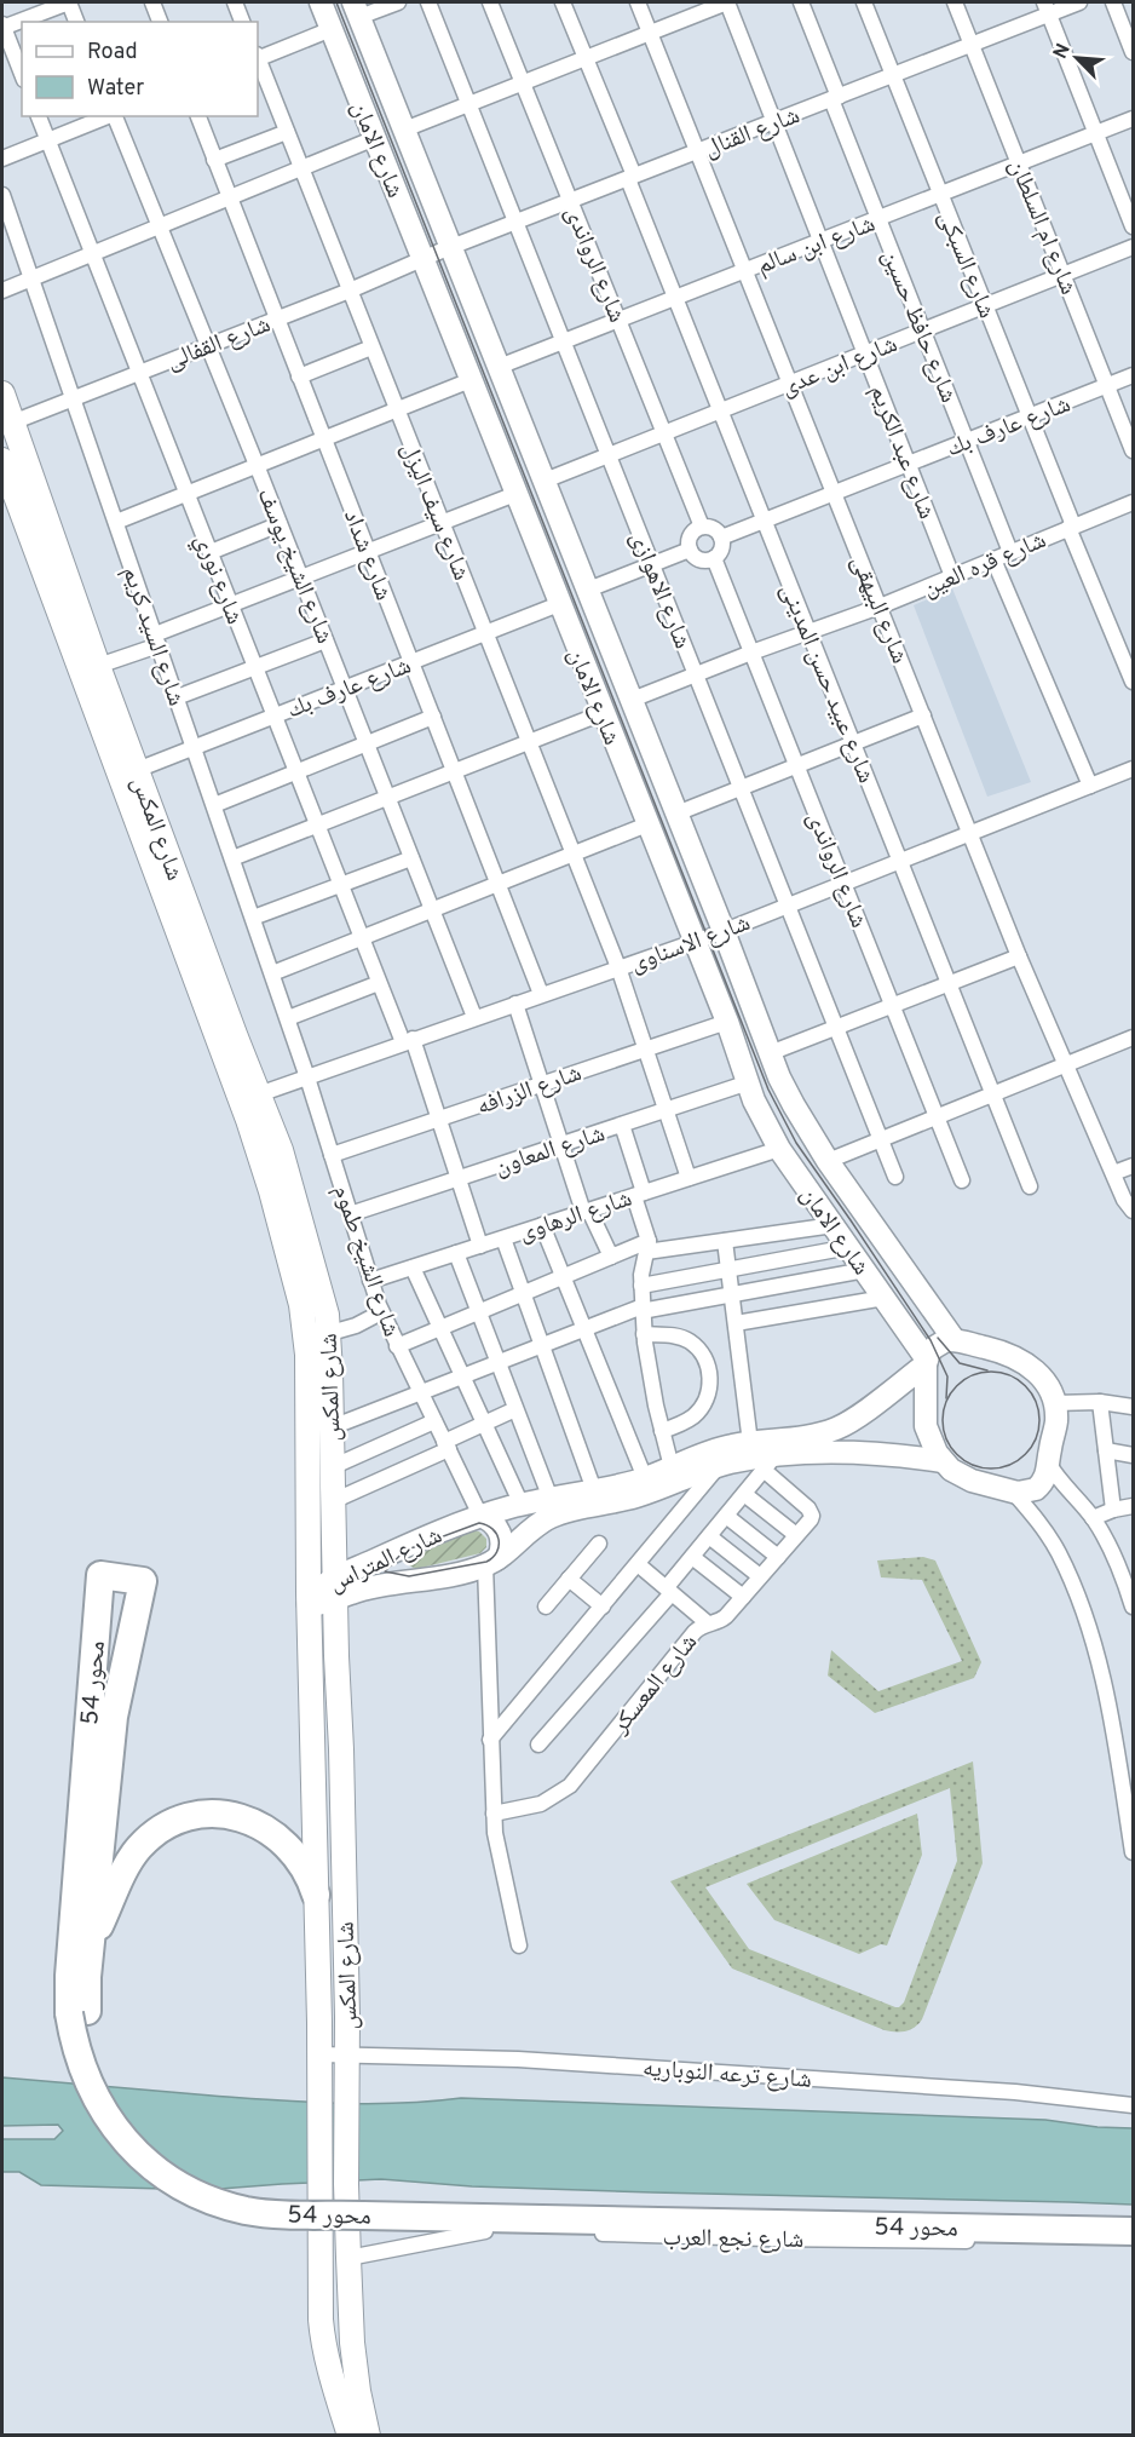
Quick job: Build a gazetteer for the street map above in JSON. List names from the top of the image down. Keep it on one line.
{"streets":{"highway":["محور 54"],"main road":["شارع المكس"],"street":["شارع القنال","شارع الامان","شارع ام السلطان","شارع ابن سالم","شارع الرواندى","شارع السبكى","شارع حافظ حسين","شارع القفالى","شارع ابن عدى","شارع عارف بك","شارع عبد الكريم","شارع سيف اليزل","شارع شداد","شارع قره العين","شارع الشيخ يوسف","شارع نوري","شارع الاهوازى","شارع البيهقى","شارع السيد كريم","شارع عبيد حسن المدينى","شارع الاسناوى","شارع الزرافه","شارع المعاون","شارع الرهاوى","شارع الشيخ طموم","شارع المتراس","شارع المعسكر","شارع ترعه النوباريه","شارع نجع العرب"]},"crossings":[["شارع القنال","شارع الامان"],["شارع القنال","شارع ام السلطان"],["شارع القنال","شارع الرواندى"],["شارع القنال","شارع السبكى"],["شارع القنال","شارع حافظ حسين"],["شارع القنال","شارع القفالى"],["شارع القنال","شارع عبد الكريم"],["شارع القنال","شارع الاهوازى"],["شارع القنال","شارع البيهقى"],["شارع القنال","شارع عبيد حسن المدينى"],["شارع الامان","شارع ابن سالم"],["شارع الامان","شارع القفالى"],["شارع الامان","شارع ابن عدى"],["شارع الامان","شارع عارف بك"],["شارع الامان","شارع قره العين"],["شارع الامان","شارع الاسناوى"],["شارع الامان","شارع الزرافه"],["شارع الامان","شارع المعاون"],["شارع الامان","شارع الرهاوى"],["شارع الامان","شارع المتراس"],["شارع ام السلطان","شارع ابن سالم"],["شارع ام السلطان","شارع ابن عدى"],["شارع ام السلطان","شارع عارف بك"],["شارع ابن سالم","شارع الرواندى"],["شارع ابن سالم","شارع السبكى"],["شارع ابن سالم","شارع حافظ حسين"],["شارع ابن سالم","شارع عبد الكريم"],["شارع ابن سالم","شارع الاهوازى"],["شارع ابن سالم","شارع البيهقى"],["شارع ابن سالم","شارع عبيد حسن المدينى"],["شارع الرواندى","شارع ابن عدى"],["شارع الرواندى","شارع عارف بك"],["شارع الرواندى","شارع قره العين"],["شارع الرواندى","شارع الاسناوى"],["شارع السبكى","شارع ابن عدى"],["شارع السبكى","شارع عارف بك"],["شارع السبكى","شارع قره العين"],["شارع حافظ حسين","شارع ابن عدى"],["شارع حافظ حسين","شارع عارف بك"],["شارع حافظ حسين","شارع قره العين"],["شارع القفالى","شارع سيف اليزل"],["شارع القفالى","شارع شداد"],["شارع القفالى","شارع الشيخ يوسف"],["شارع القفالى","شارع نوري"],["شارع القفالى","شارع السيد كريم"],["شارع القفالى","شارع المكس"],["شارع ابن عدى","شارع عبد الكريم"],["شارع ابن عدى","شارع الاهوازى"],["شارع ابن عدى","شارع البيهقى"],["شارع ابن عدى","شارع عبيد حسن المدينى"],["شارع عارف بك","شارع عبد الكريم"],["شارع عارف بك","شارع سيف اليزل"],["شارع عارف بك","شارع شداد"],["شارع عارف بك","شارع الشيخ يوسف"],["شارع عارف بك","شارع نوري"],["شارع عارف بك","شارع البيهقى"],["شارع عارف بك","شارع السيد كريم"],["شارع عارف بك","شارع عبيد حسن المدينى"],["شارع عارف بك","شارع المكس"],["شارع عبد الكريم","شارع قره العين"],["شارع سيف اليزل","شارع الاسناوى"],["شارع سيف اليزل","شارع الزرافه"],["شارع سيف اليزل","شارع المعاون"],["شارع سيف اليزل","شارع الرهاوى"],["شارع شداد","شارع الاسناوى"],["شارع قره العين","شارع الاهوازى"],["شارع قره العين","شارع البيهقى"],["شارع قره العين","شارع عبيد حسن المدينى"],["شارع الشيخ يوسف","شارع الاسناوى"],["شارع نوري","شارع الاسناوى"],["شارع نوري","شارع الزرافه"],["شارع نوري","شارع المعاون"],["شارع نوري","شارع الرهاوى"],["شارع الاهوازى","شارع الاسناوى"],["شارع البيهقى","شارع الاسناوى"],["شارع السيد كريم","شارع الاسناوى"],["شارع السيد كريم","شارع الشيخ طموم"],["شارع عبيد حسن المدينى","شارع الاسناوى"],["شارع المكس","شارع الاسناوى"],["شارع المكس","شارع المتراس"],["شارع المكس","محور 54"],["شارع المكس","شارع ترعه النوباريه"],["شارع المكس","شارع نجع العرب"],["شارع الاسناوى","شارع الشيخ طموم"],["شارع الزرافه","شارع الشيخ طموم"],["شارع المعاون","شارع الشيخ طموم"],["شارع الرهاوى","شارع الشيخ طموم"],["شارع الشيخ طموم","شارع المتراس"],["شارع المتراس","شارع المعسكر"],["محور 54","شارع نجع العرب"]],"legend":["Road","Water"],"north":"top left"}
